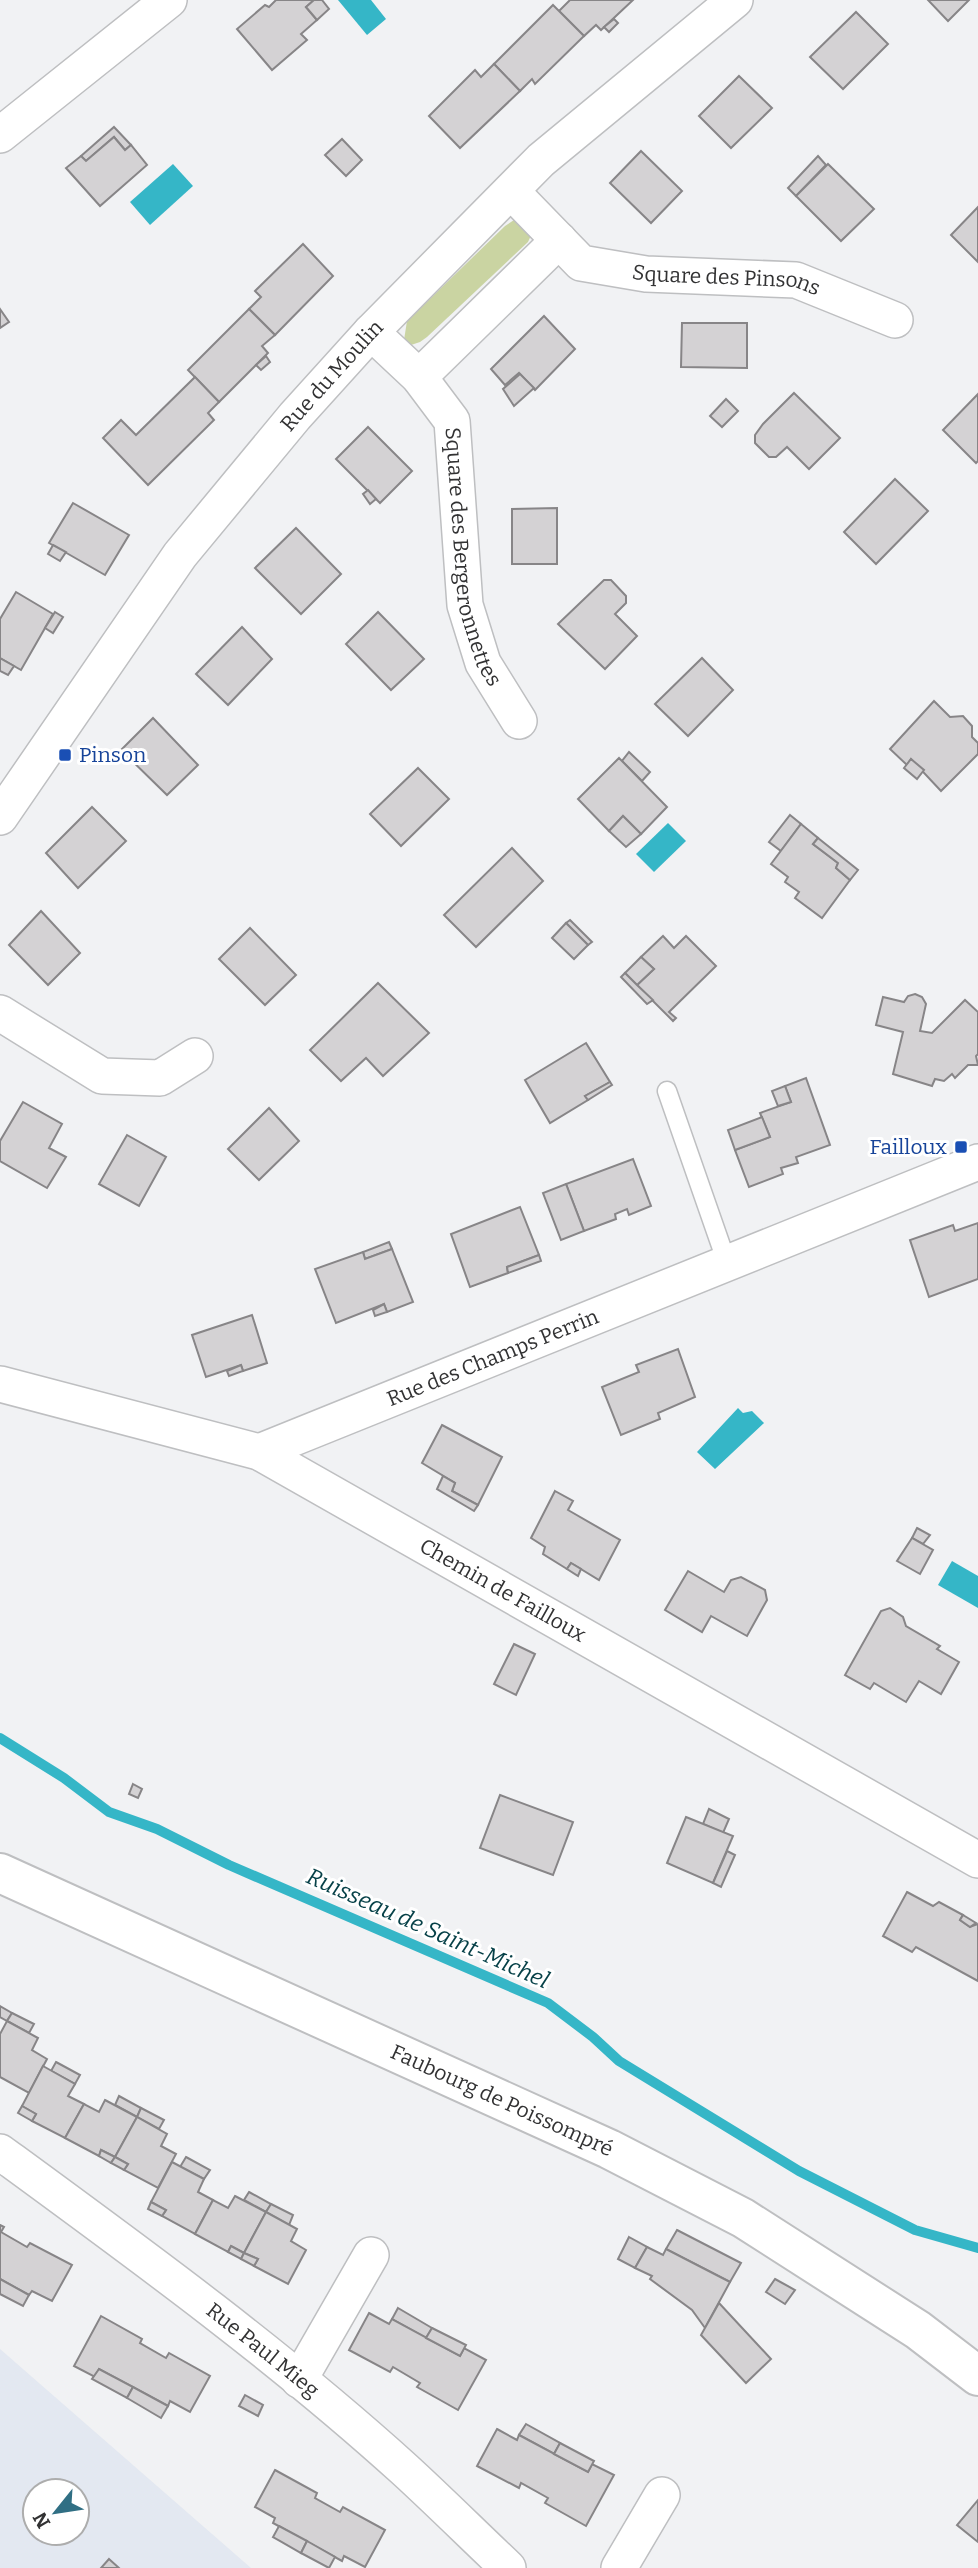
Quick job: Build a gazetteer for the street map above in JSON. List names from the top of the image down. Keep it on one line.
{"streets":{"main road":["Faubourg de Poissompré"],"street":["Square des Pinsons","Rue du Moulin","Square des Bergeronnettes","Rue des Champs Perrin","Chemin de Failloux","Rue Paul Mieg"]},"crossings":[["Square des Pinsons","Rue du Moulin"],["Rue du Moulin","Square des Bergeronnettes"],["Rue des Champs Perrin","Chemin de Failloux"]],"water":["Ruisseau de Saint-Michel"],"places":{"transit":["Pinson","Failloux"]},"north":"bottom left"}
